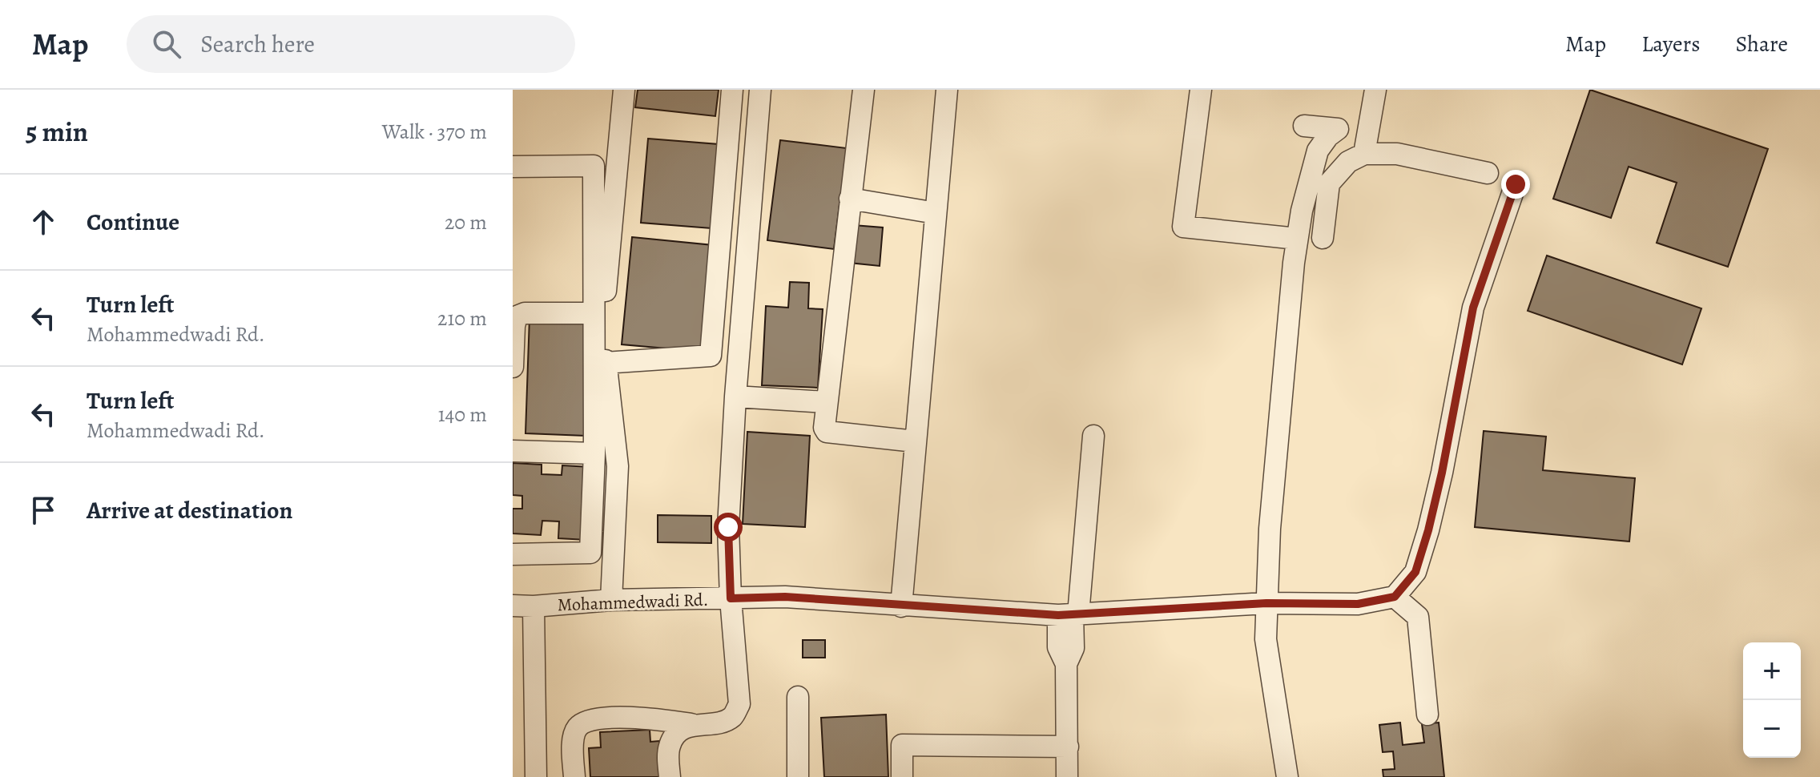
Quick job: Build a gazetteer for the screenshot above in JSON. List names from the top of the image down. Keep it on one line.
{"streets":{"street":["Mohammedwadi Rd."]},"page":{"header":"Map","search":"Search here","nav":["Map","Layers","Share"],"heading":["5 min","Walk · 370 m"],"list":[["Continue","20 m"],["Turn left","Mohammedwadi Rd.","210 m"],["Turn left","Mohammedwadi Rd.","140 m"],"Arrive at destination"],"map_buttons":["+","−"]}}
